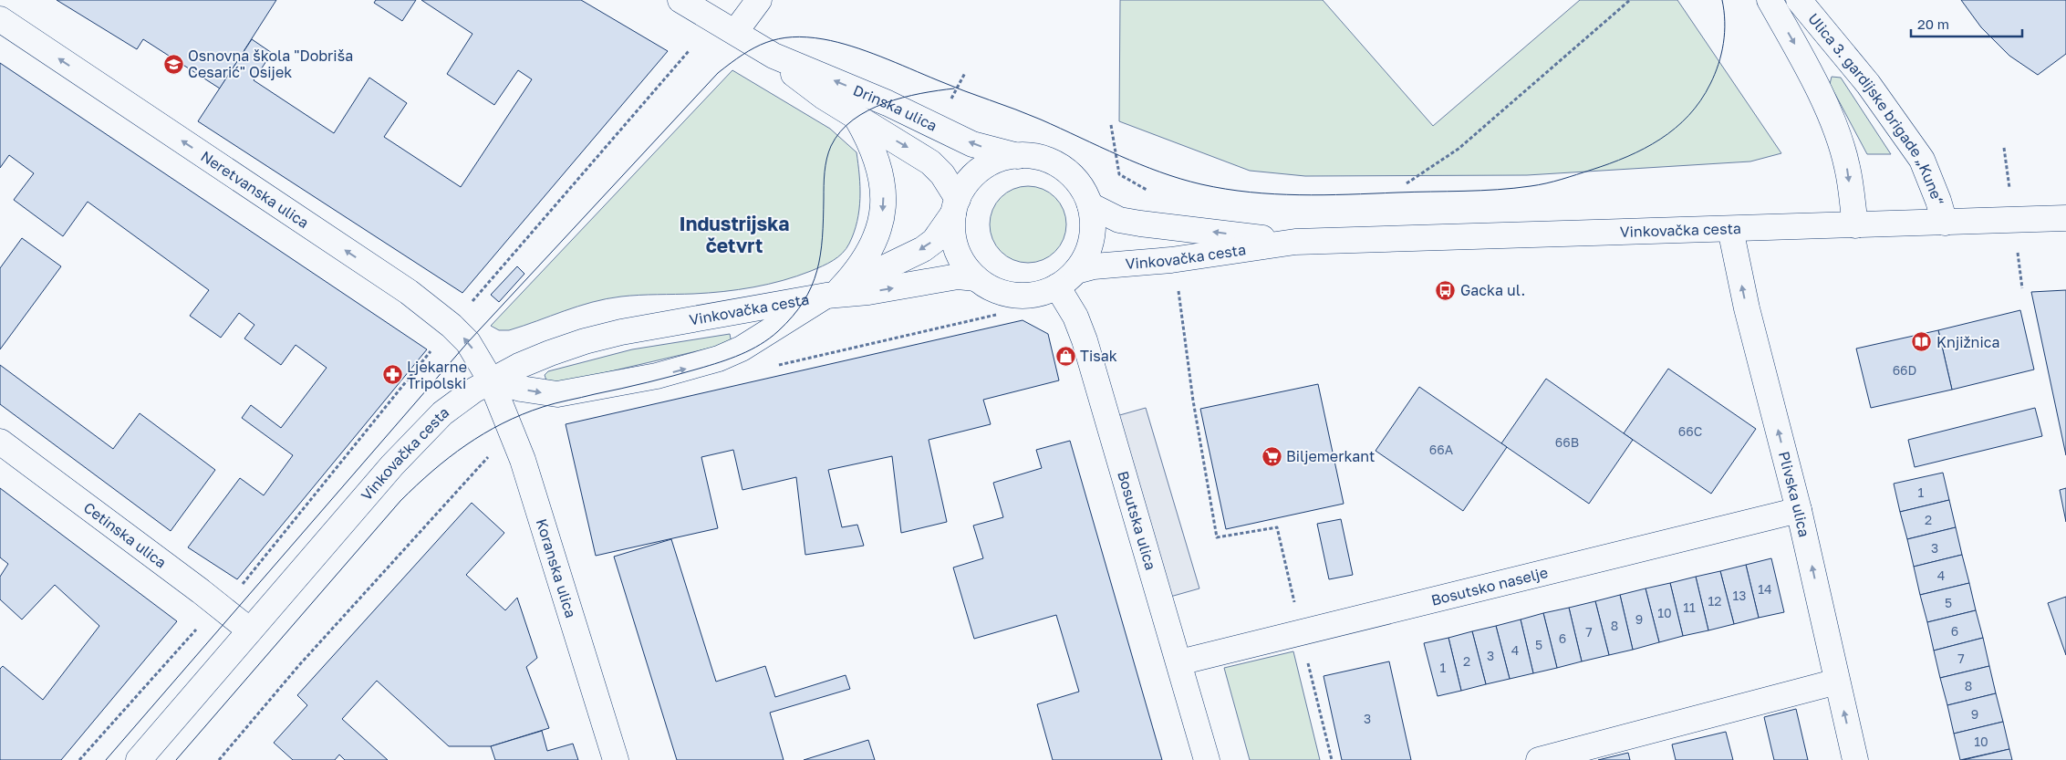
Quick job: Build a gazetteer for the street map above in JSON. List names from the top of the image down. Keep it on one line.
{"streets":{"street":["Drinska ulica","Ulica 3. gardijske brigade „Kune“","Neretvanska ulica","Vinkovačka cesta","Plivska ulica","Bosutska ulica","Cetinska ulica","Koranska ulica","Bosutsko naselje"]},"crossings":[["Drinska ulica","Vinkovačka cesta"],["Drinska ulica","Bosutska ulica"],["Ulica 3. gardijske brigade „Kune“","Vinkovačka cesta"],["Neretvanska ulica","Vinkovačka cesta"],["Neretvanska ulica","Koranska ulica"],["Vinkovačka cesta","Plivska ulica"],["Vinkovačka cesta","Bosutska ulica"],["Vinkovačka cesta","Cetinska ulica"],["Vinkovačka cesta","Koranska ulica"],["Plivska ulica","Bosutsko naselje"],["Bosutska ulica","Bosutsko naselje"]],"one_way":["Neretvanska ulica","Plivska ulica"],"districts":["Industrijska četvrt"],"places":{"school or university":["Osnovna škola \"Dobriša Cesarić\" Osijek"],"bus stop":["Gacka ul."],"library":["Knjižnica"],"shop":["Tisak"],"pharmacy":["Ljekarne Tripolski"],"supermarket":["Biljemerkant"]},"house_numbers":["66D","66C","66B","66A","1","2","3","4","14","13","12","5","11","10","9","8","6","7","6","5","4","3","7","2","1","8","9","3","10"],"scale_bar":"20 m"}
